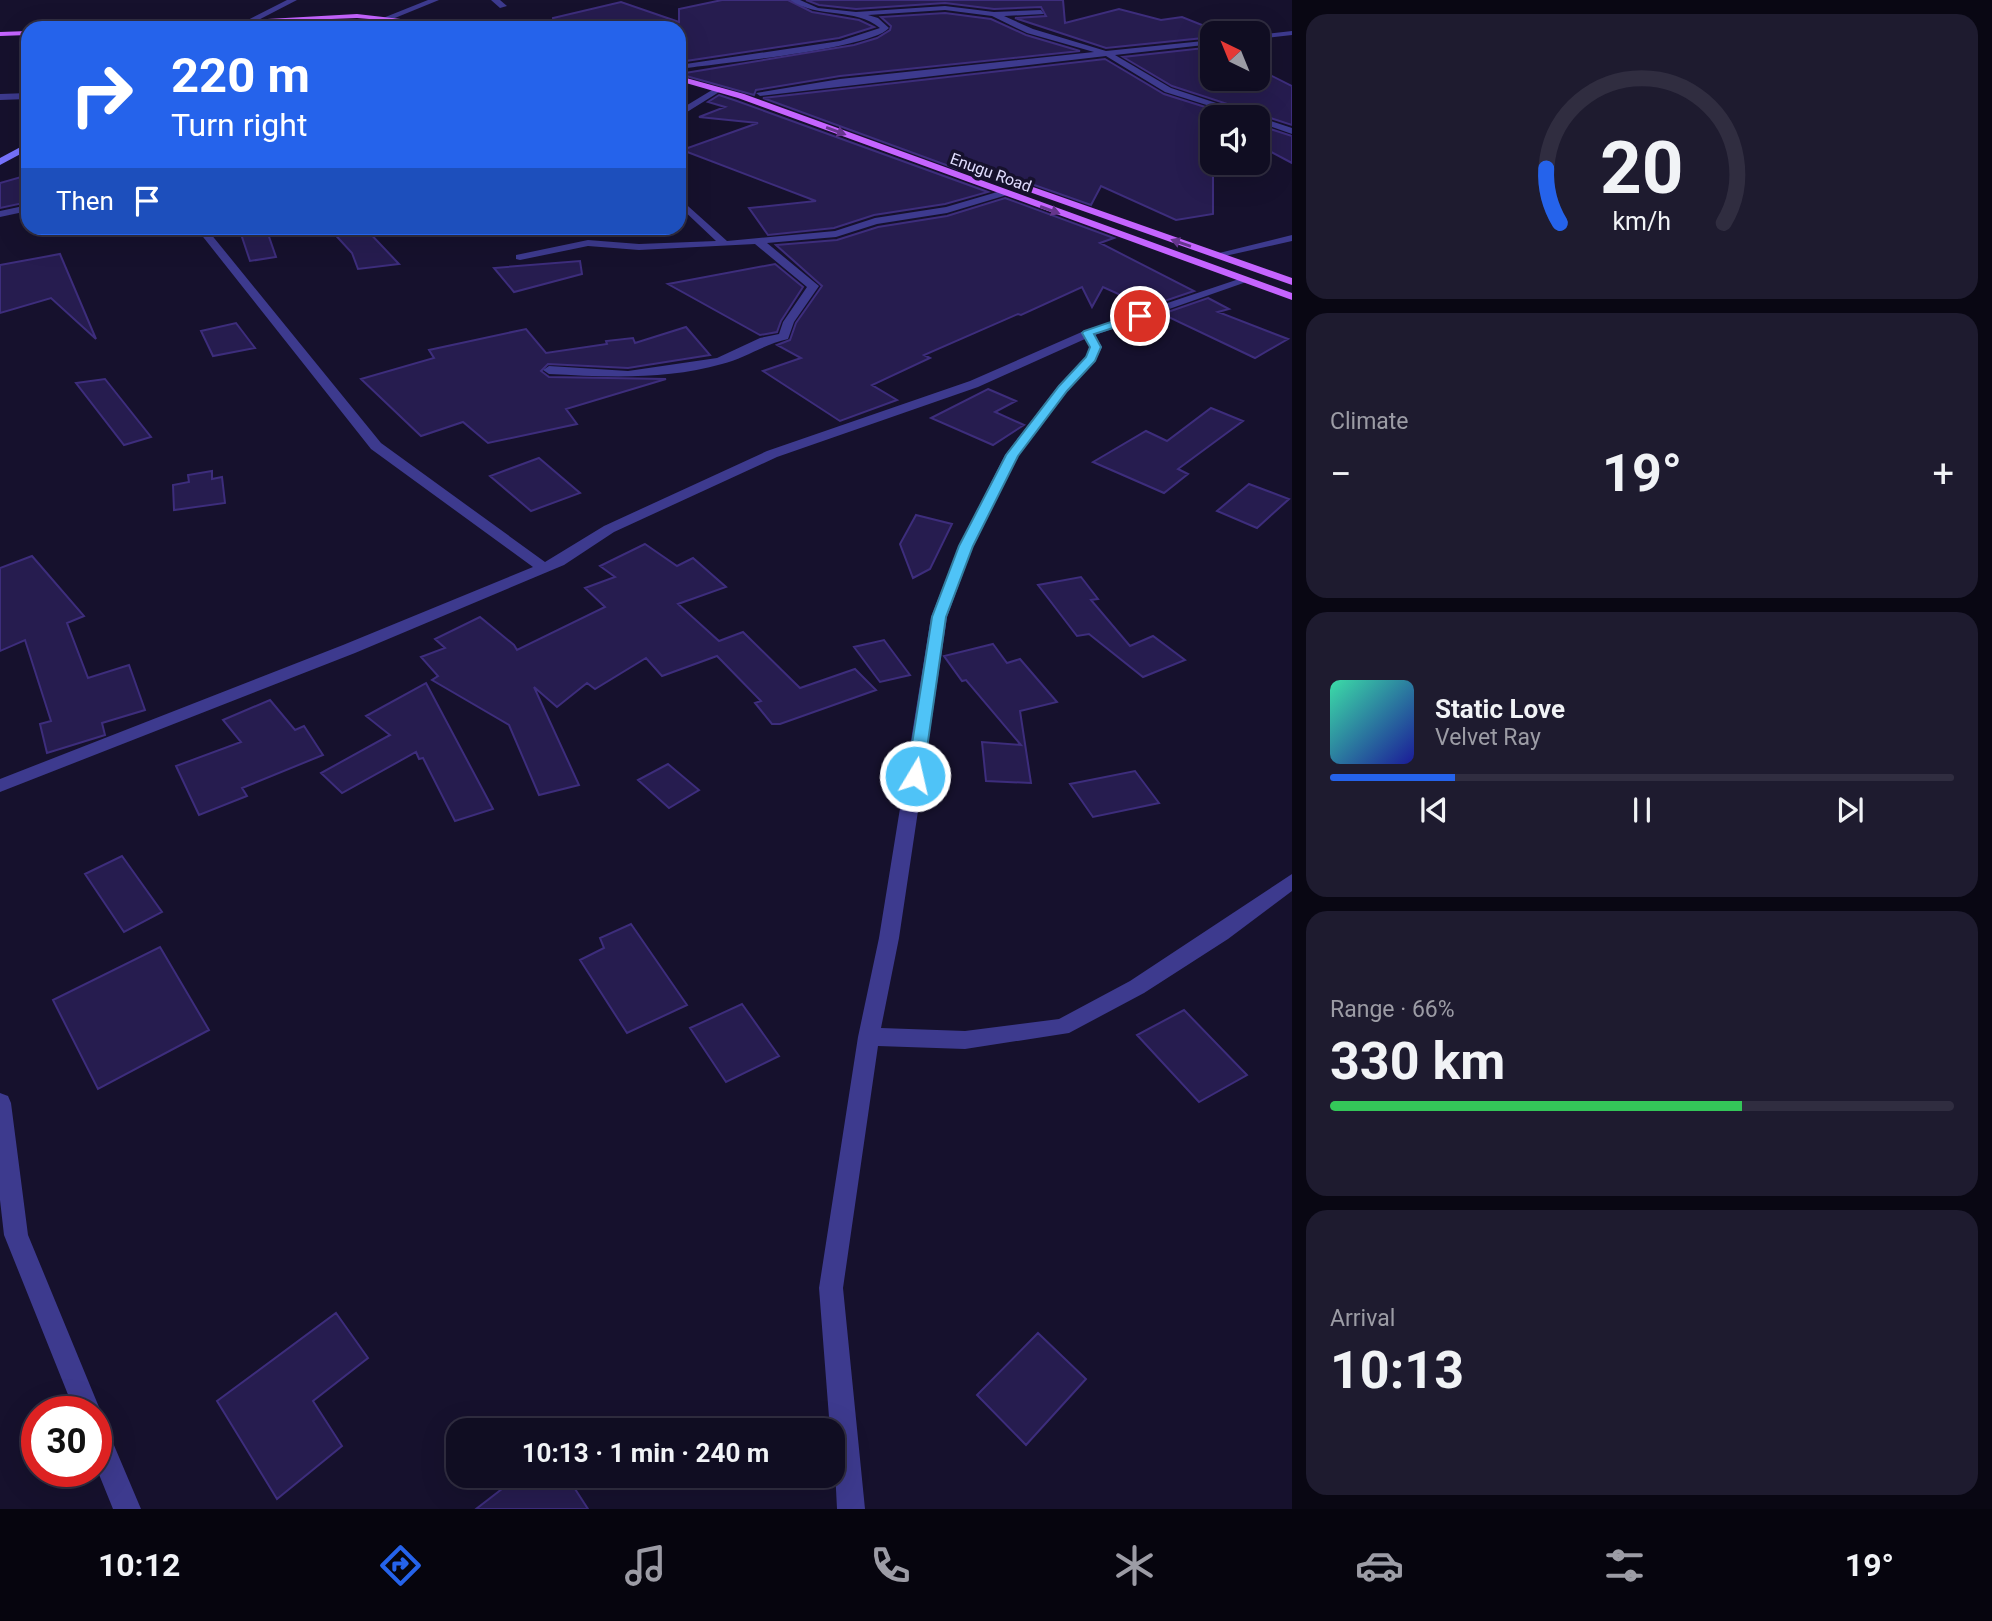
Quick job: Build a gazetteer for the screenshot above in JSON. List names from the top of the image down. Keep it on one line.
{"streets":{"main road":["Enugu Road"]},"north":"top left","page":{"turn":["220 m","Turn right"],"then":"Then","tile":["Climate",["Range · 66%","330 km"],["Arrival","10:13"]],"heat":["−","19°","+"],"song":["Static Love","Velvet Ray"],"limit":"30","trip":"10:13 · 1 min · 240 m","tabs":["10:12","19°"],"gauge":["20","km/h"]}}
